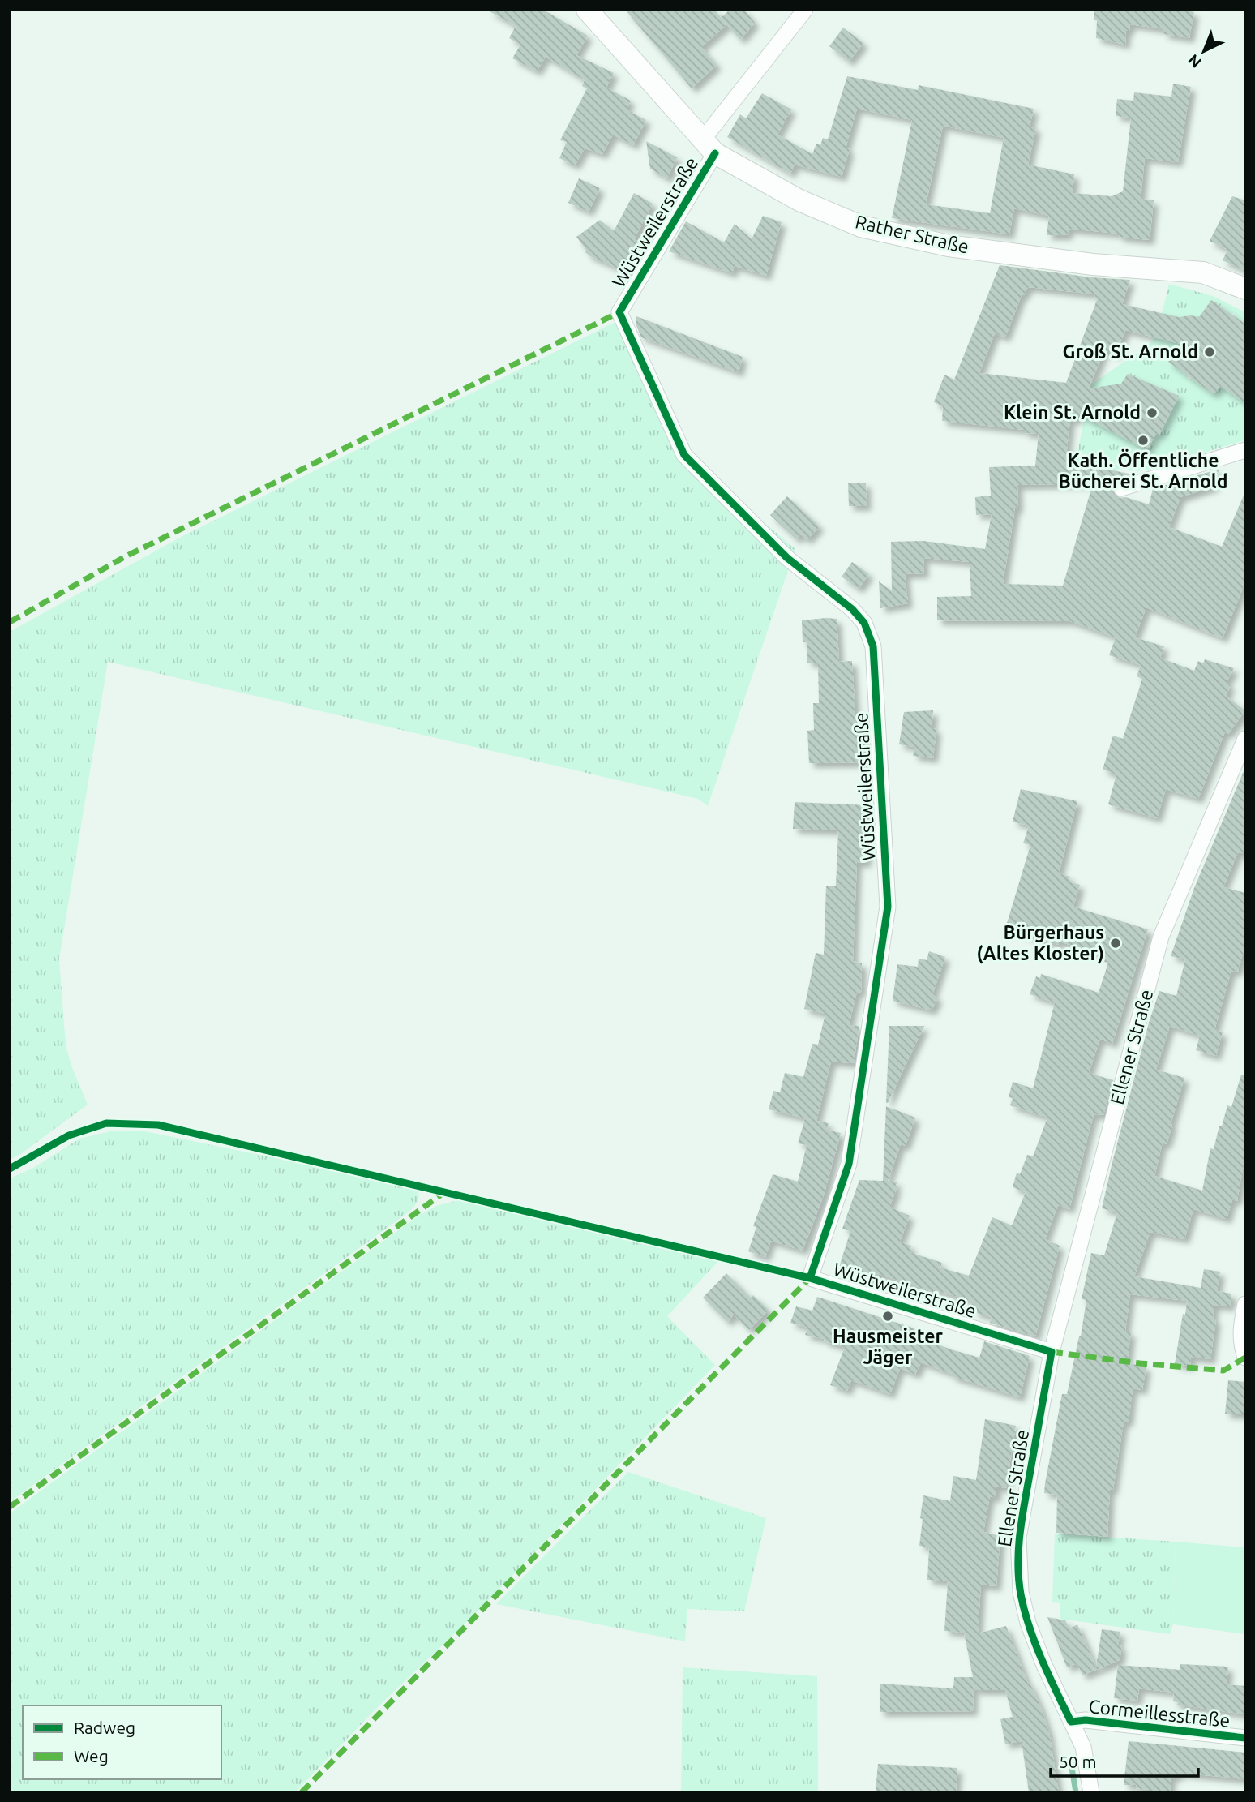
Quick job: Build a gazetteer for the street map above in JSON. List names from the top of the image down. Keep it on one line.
{"streets":{"main road":["Rather Straße"],"street":["Wüstweilerstraße","Ellener Straße","Cormeillesstraße"]},"crossings":[["Wüstweilerstraße","Rather Straße"],["Wüstweilerstraße","Ellener Straße"],["Ellener Straße","Cormeillesstraße"]],"places":["Groß St. Arnold","Klein St. Arnold","Kath. Öffentliche Bücherei St. Arnold","Bürgerhaus (Altes Kloster)","Hausmeister Jäger"],"legend":["Radweg","Weg"],"scale_bar":"50 m","north":"bottom left"}
